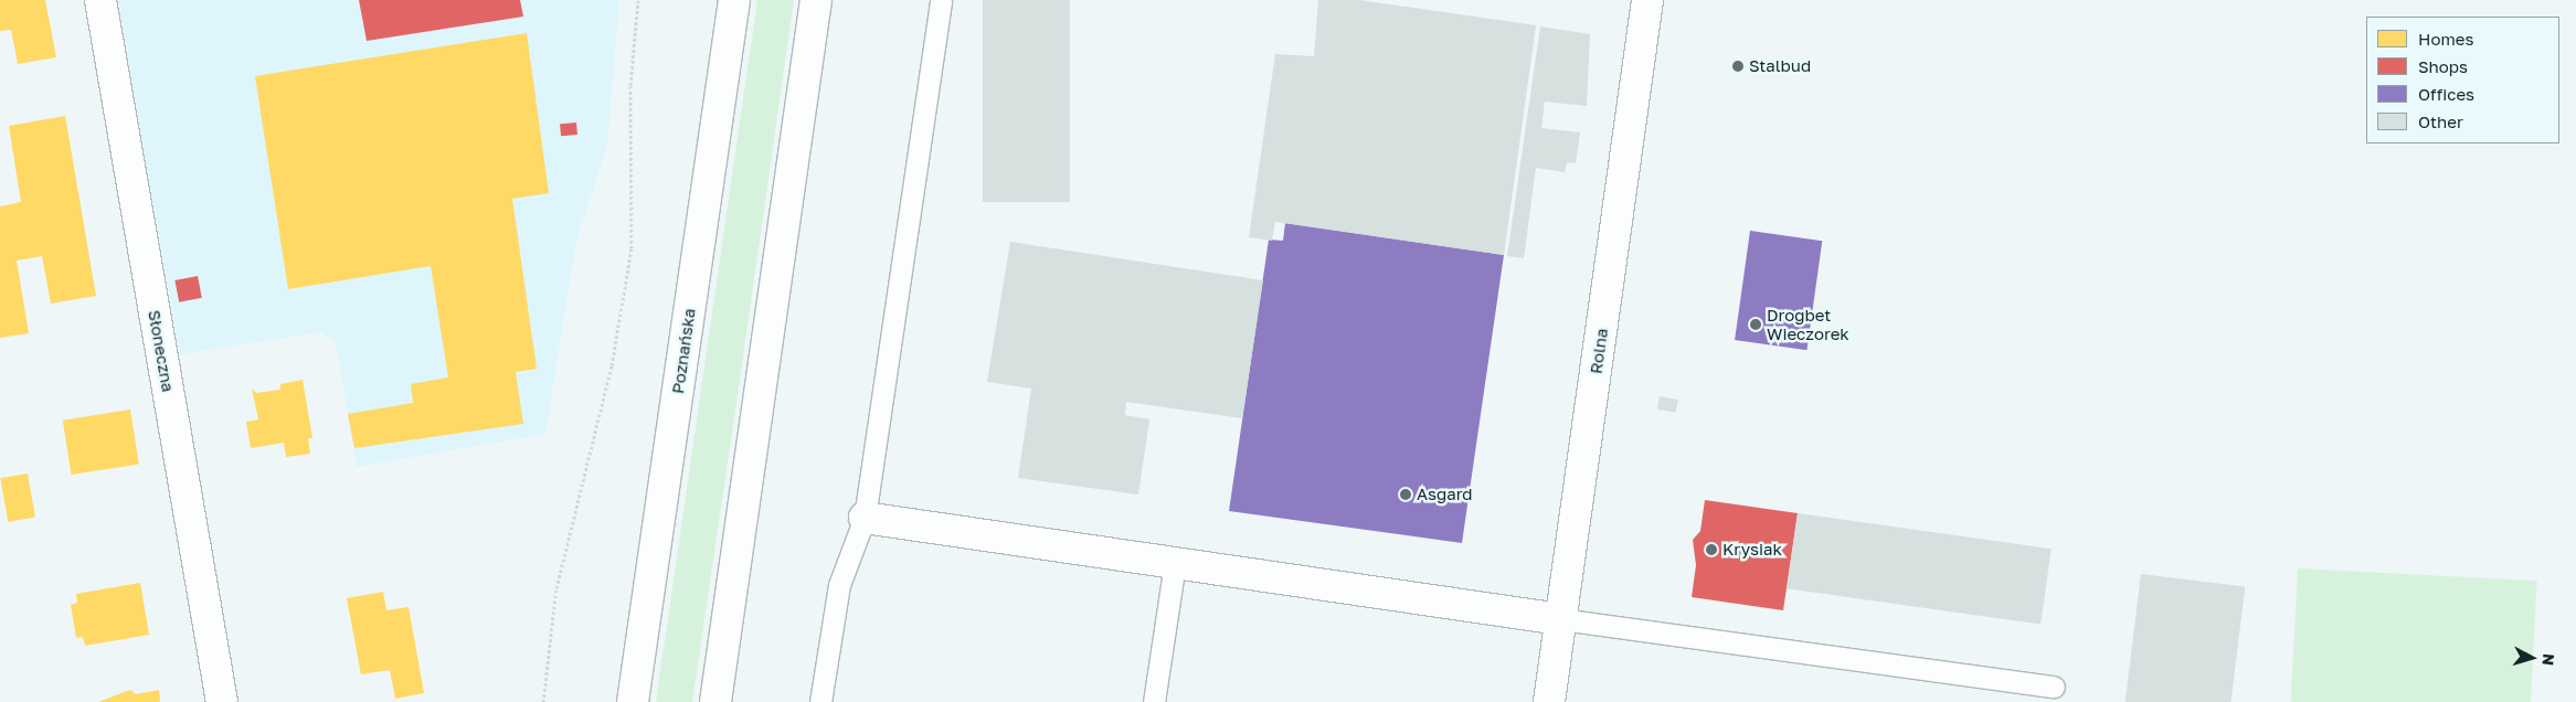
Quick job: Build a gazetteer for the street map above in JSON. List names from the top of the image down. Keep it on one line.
{"streets":{"street":["Słoneczna","Poznańska","Rolna"]},"places":["Stalbud","Drogbet Wieczorek","Asgard","Krysiak"],"legend":["Homes","Shops","Offices","Other"],"north":"right"}
